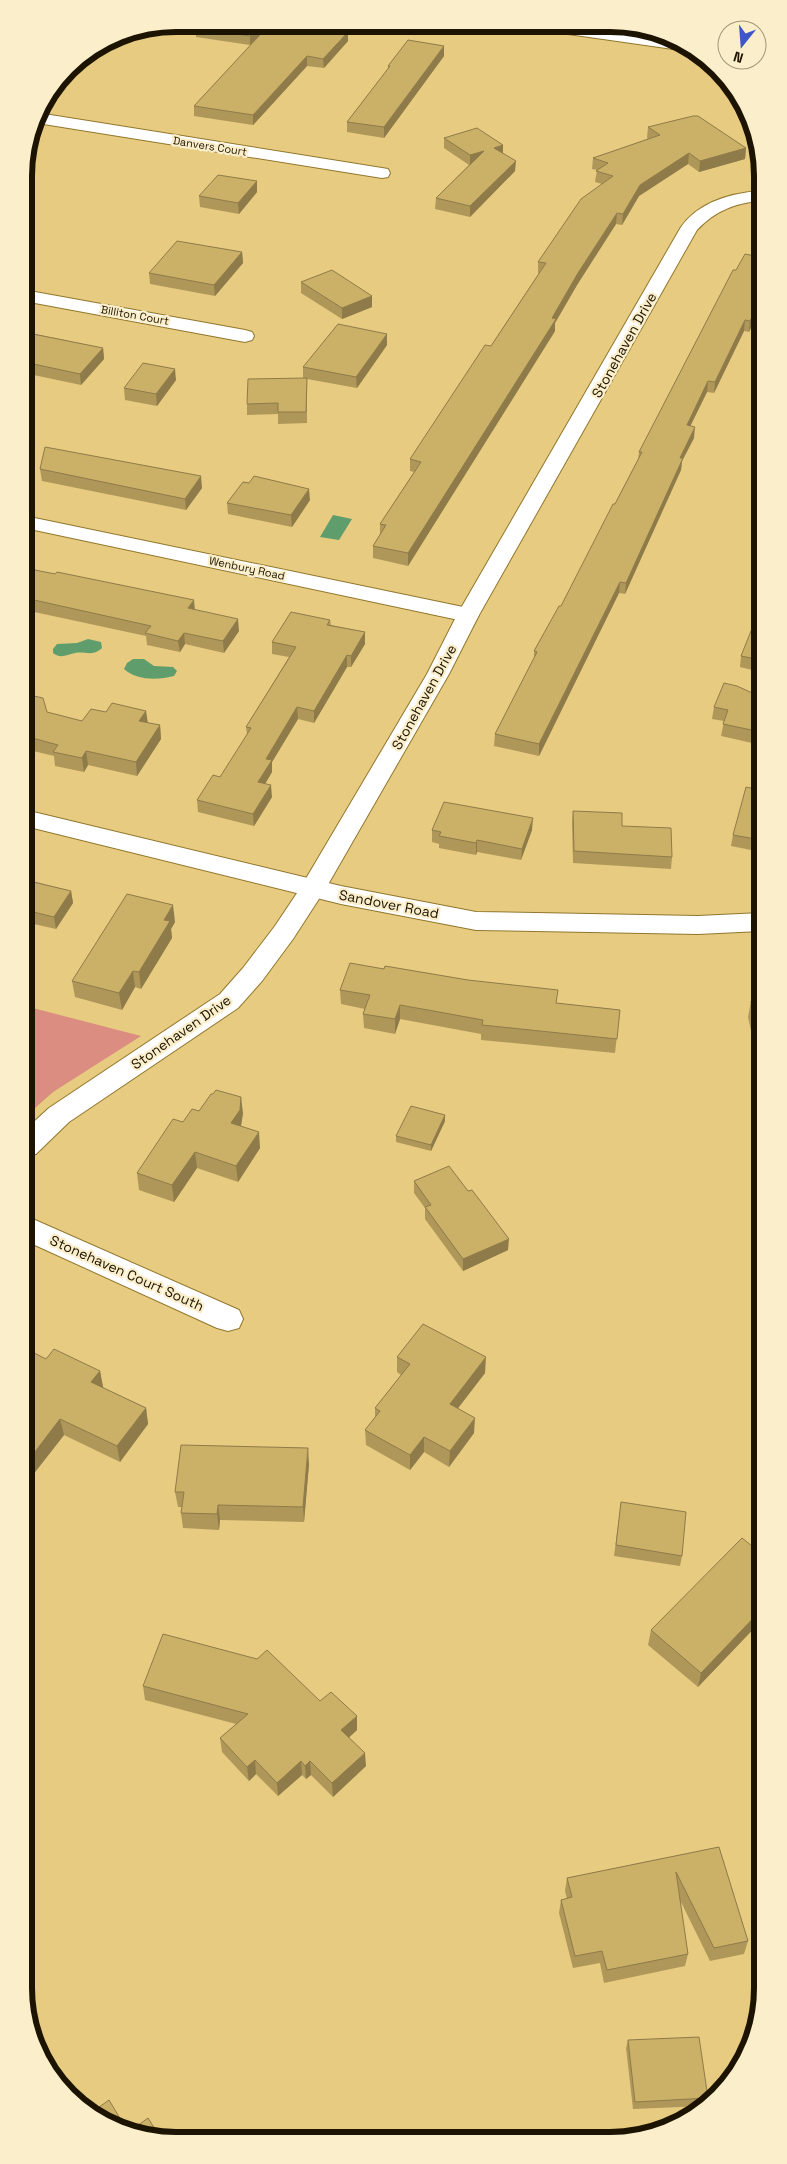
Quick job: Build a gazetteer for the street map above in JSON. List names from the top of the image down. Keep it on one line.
{"streets":{"street":["Danvers Court","Billiton Court","Stonehaven Drive","Wenbury Road","Sandover Road","Stonehaven Court South"]},"crossings":[["Stonehaven Drive","Wenbury Road"],["Stonehaven Drive","Sandover Road"]],"north":"bottom"}
